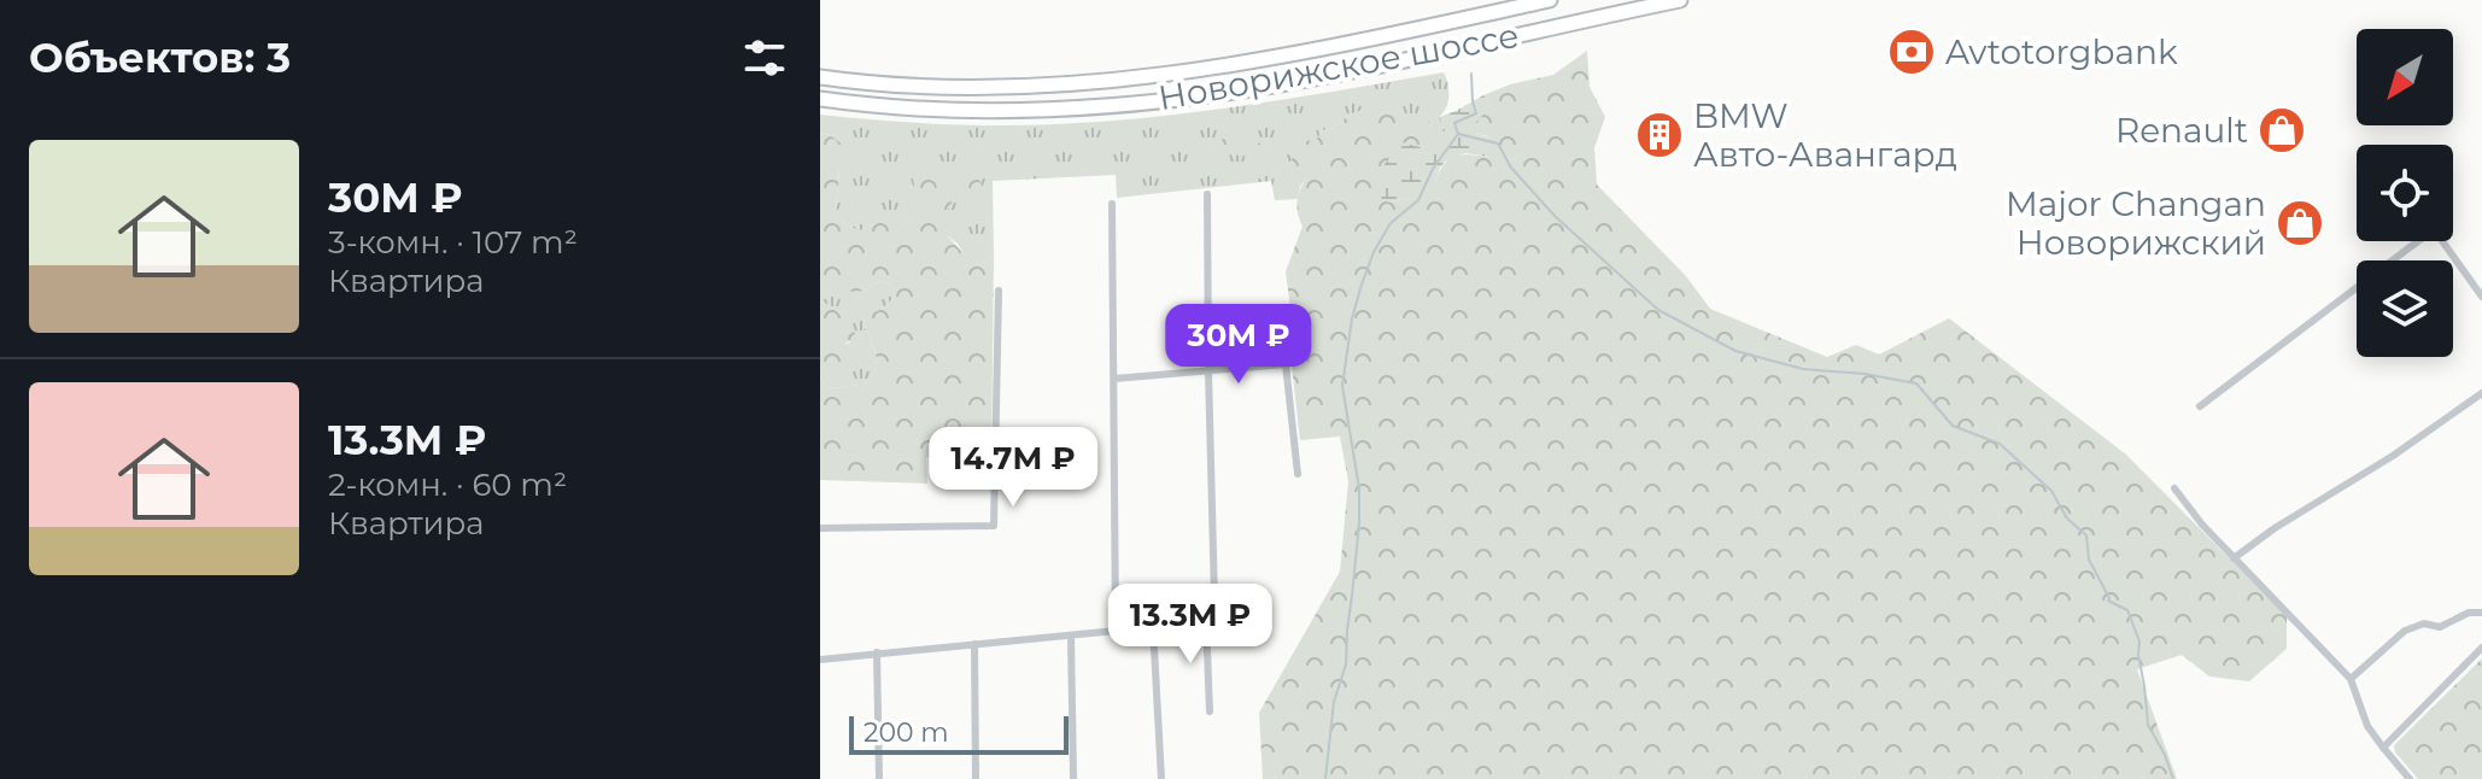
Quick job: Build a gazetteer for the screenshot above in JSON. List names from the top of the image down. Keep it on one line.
{"streets":{"highway":["Новорижское шоссе"]},"places":{"bank":["Avtotorgbank"],"shop":["Renault","Major Changan Новорижский"],"building":["BMW Авто-Авангард"]},"scale_bar":"200 m","north":"bottom left","page":{"heading":"Объектов: 3","list":[{"name":"30M ₽","note":"3-комн. · 107 m² · Квартира"},{"name":"13.3M ₽","note":"2-комн. · 60 m² · Квартира"}],"price":["30M ₽","14.7M ₽","13.3M ₽"],"scale":"200 m"}}
